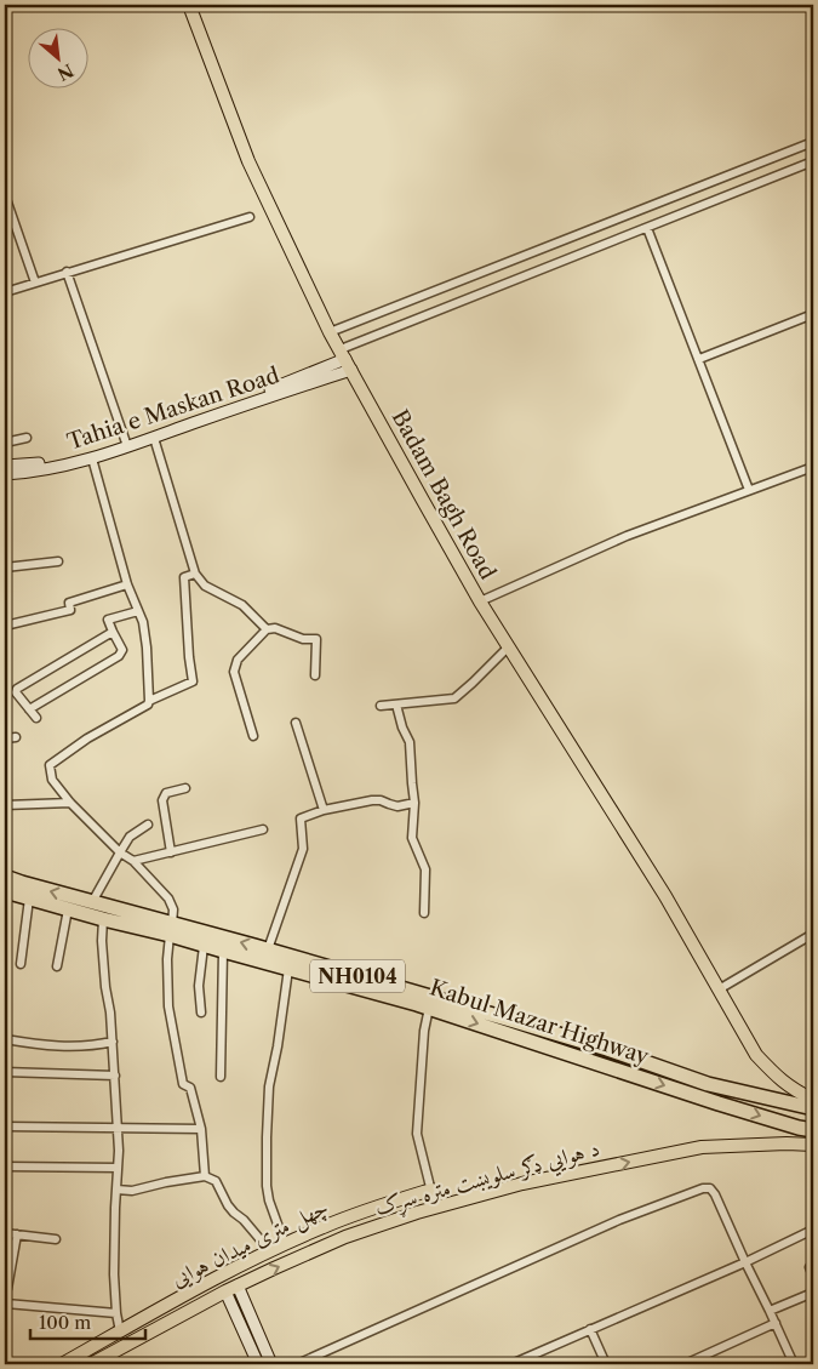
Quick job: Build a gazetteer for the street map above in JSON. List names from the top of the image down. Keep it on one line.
{"streets":{"highway":["NH0104","Kabul Mazar Highway"],"main road":["Tahia e Maskan Road","Badam Bagh Road","د هوايي ډګر سلویښت متره سړک","چهل متری میدان هوایی"]},"crossings":[["Tahia e Maskan Road","Badam Bagh Road"]],"one_way":["د هوايي ډګر سلویښت متره سړک"],"scale_bar":"100 m","north":"bottom right"}
